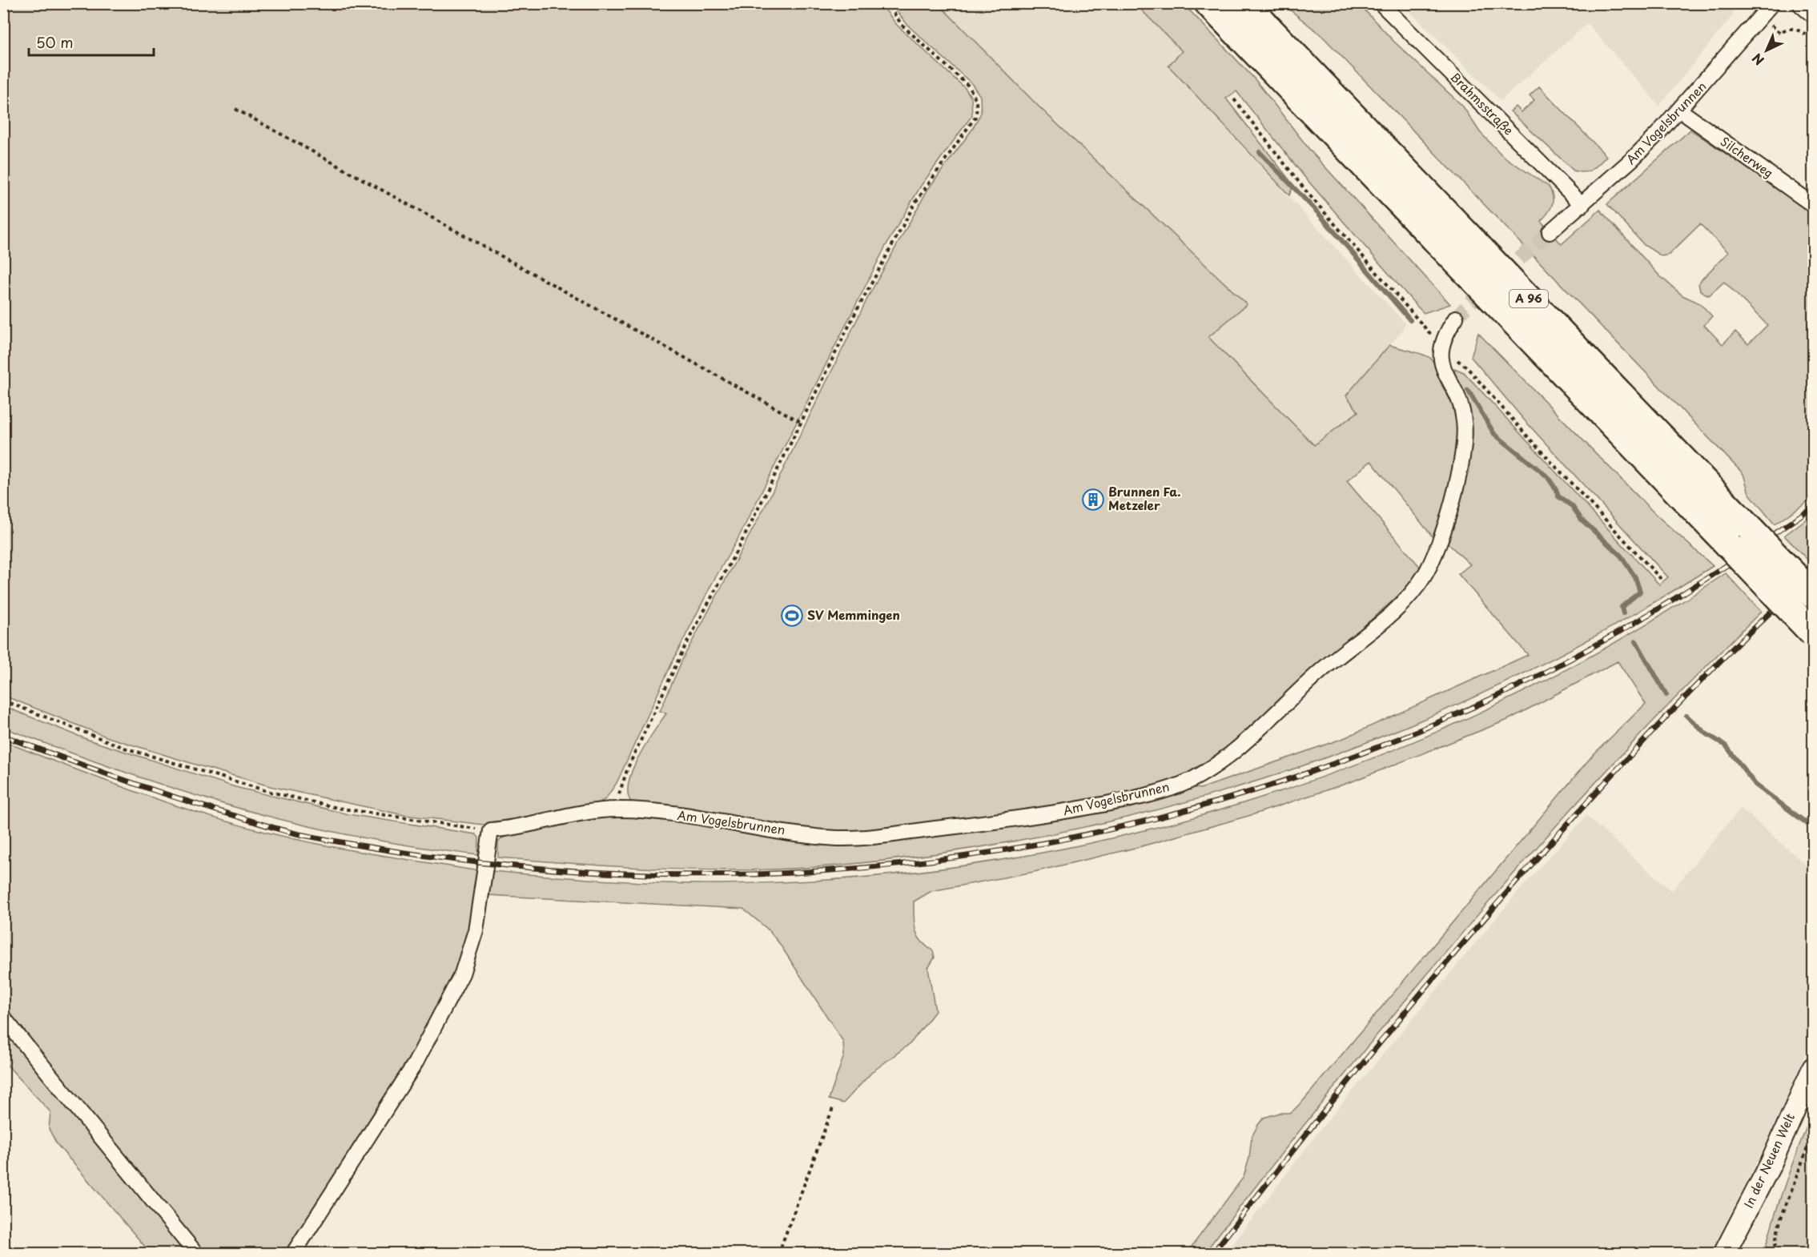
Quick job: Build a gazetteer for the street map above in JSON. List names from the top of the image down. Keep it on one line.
{"streets":{"highway":["A 96"],"street":["Brahmsstraße","Am Vogelsbrunnen","Silcherweg","In der Neuen Welt"]},"crossings":[["Brahmsstraße","Am Vogelsbrunnen"],["Am Vogelsbrunnen","Silcherweg"]],"places":{"building":["Brunnen Fa. Metzeler"],"sports":["SV Memmingen"]},"scale_bar":"50 m","north":"bottom left"}
